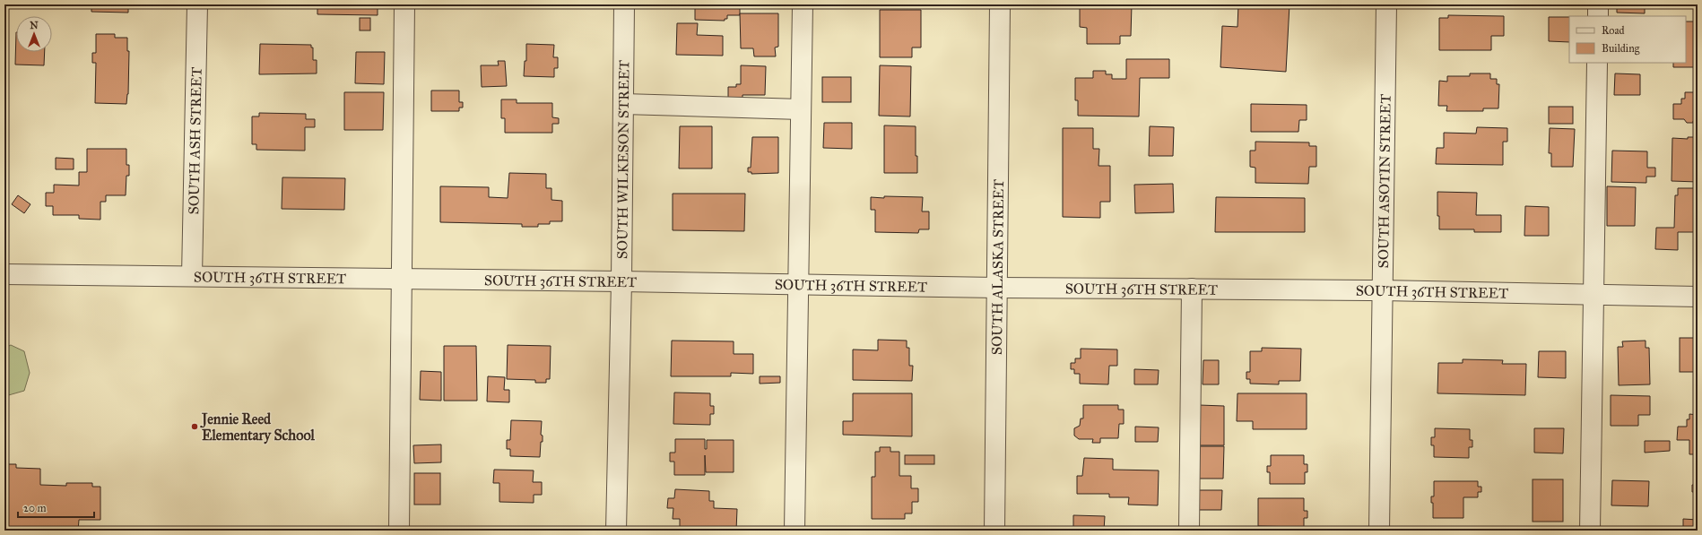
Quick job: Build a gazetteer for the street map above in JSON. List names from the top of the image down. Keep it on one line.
{"streets":{"street":["SOUTH ASH STREET","SOUTH WILKESON STREET","SOUTH ASOTIN STREET","SOUTH ALASKA STREET","SOUTH 36TH STREET"]},"crossings":[["SOUTH ASH STREET","SOUTH 36TH STREET"],["SOUTH WILKESON STREET","SOUTH 36TH STREET"],["SOUTH ASOTIN STREET","SOUTH 36TH STREET"],["SOUTH ALASKA STREET","SOUTH 36TH STREET"]],"places":["Jennie Reed Elementary School"],"legend":["Road","Building"],"scale_bar":"20 m","north":"top"}
